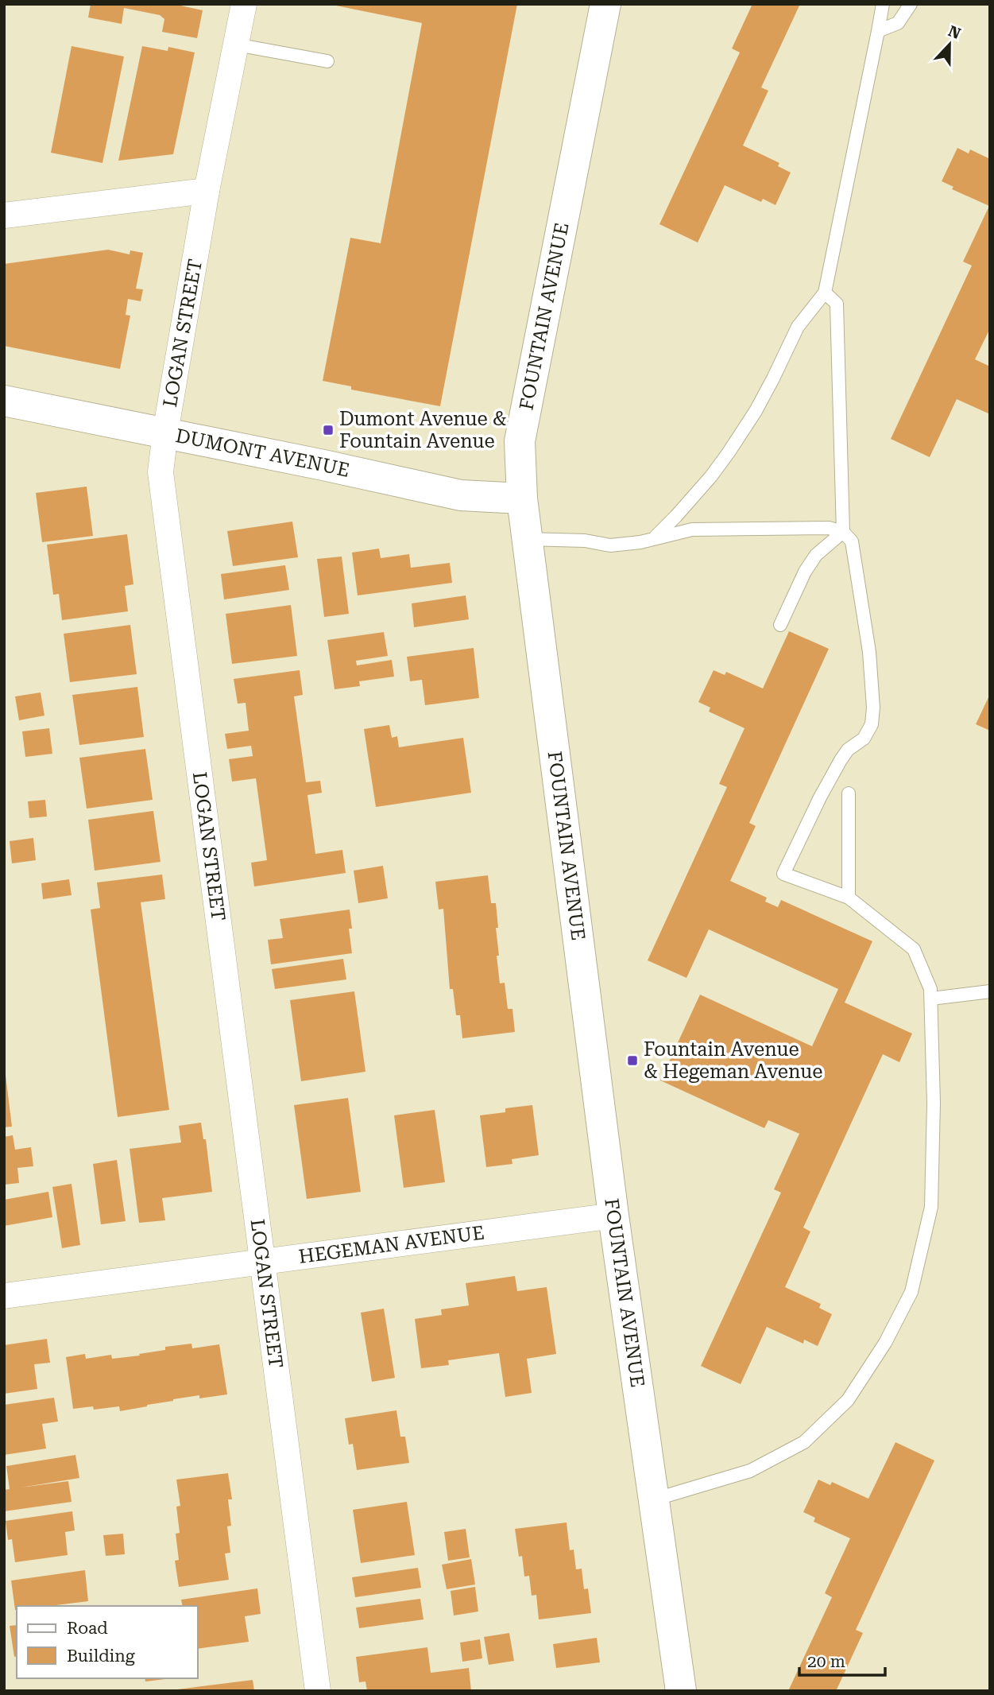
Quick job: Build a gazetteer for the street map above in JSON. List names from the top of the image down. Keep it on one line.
{"streets":{"street":["FOUNTAIN AVENUE","LOGAN STREET","DUMONT AVENUE","HEGEMAN AVENUE"]},"crossings":[["FOUNTAIN AVENUE","DUMONT AVENUE"],["FOUNTAIN AVENUE","HEGEMAN AVENUE"],["LOGAN STREET","DUMONT AVENUE"],["LOGAN STREET","HEGEMAN AVENUE"]],"places":{"transit":["Dumont Avenue & Fountain Avenue","Fountain Avenue & Hegeman Avenue"]},"legend":["Road","Building"],"scale_bar":"20 m","north":"top"}
